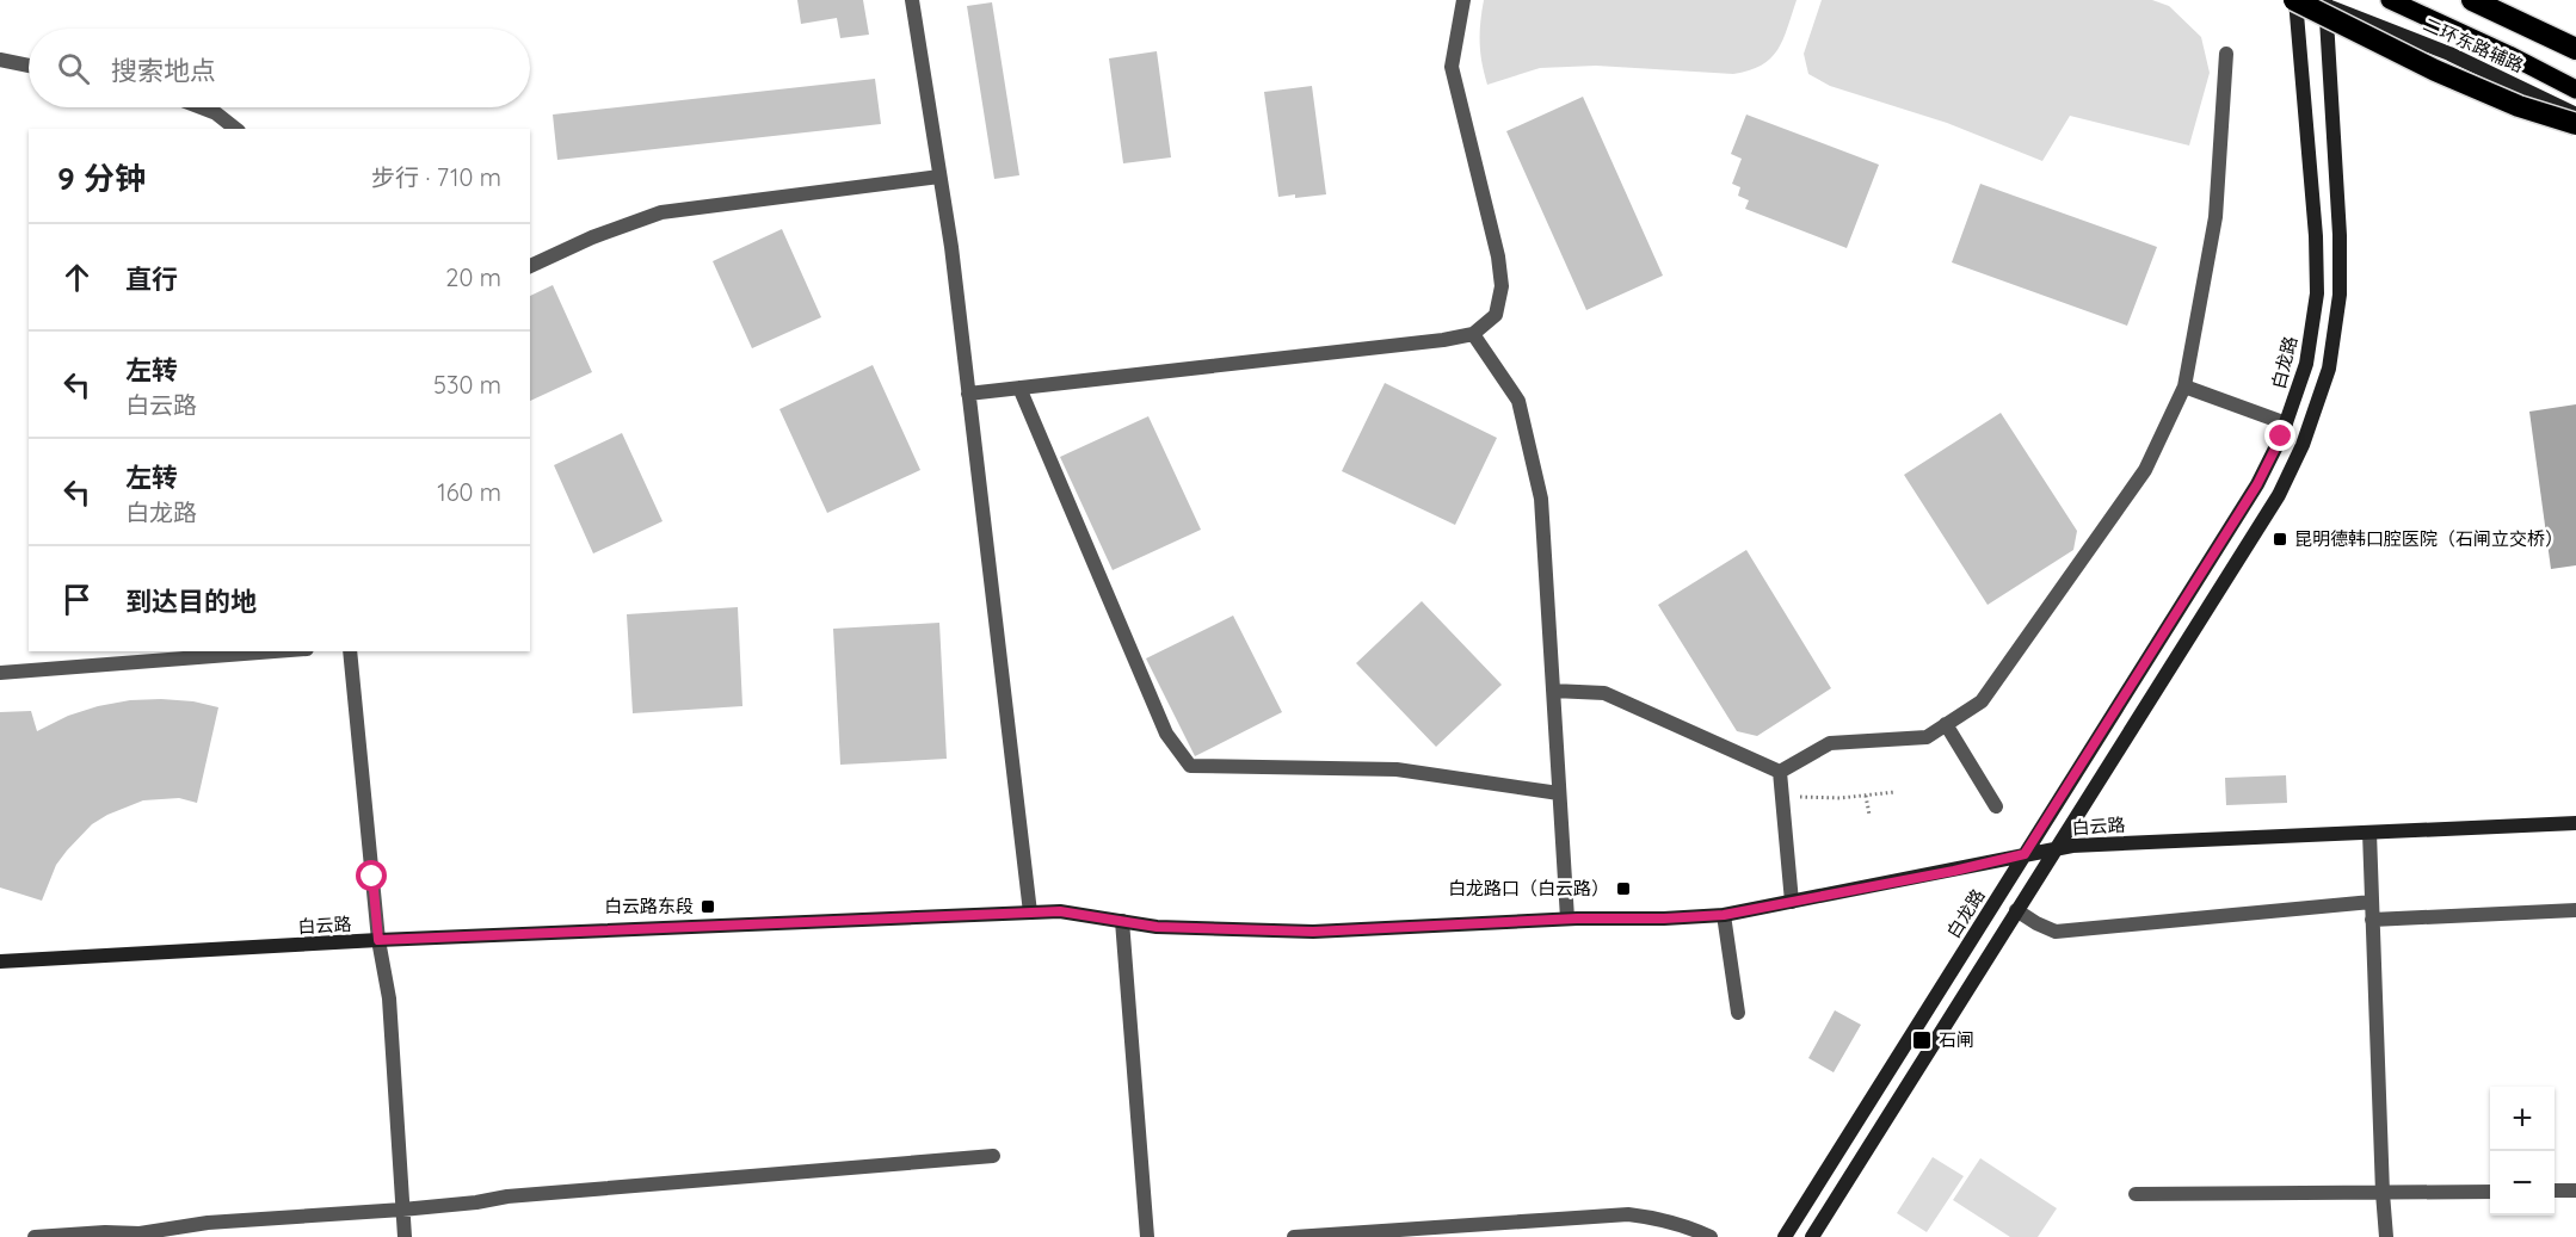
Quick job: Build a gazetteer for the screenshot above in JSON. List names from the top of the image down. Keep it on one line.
{"streets":{"street":["二环东路辅路","白龙路","白云路"]},"crossings":[["白龙路","白云路"]],"places":{"transit":["昆明德韩口腔医院（石闸立交桥）","白龙路口（白云路）","白云路东段","石闸"]},"page":{"search":"搜索地点","heading":["9 分钟","步行 · 710 m"],"list":[["直行","20 m"],["左转","白云路","530 m"],["左转","白龙路","160 m"],"到达目的地"],"map_buttons":["+","−"]}}
